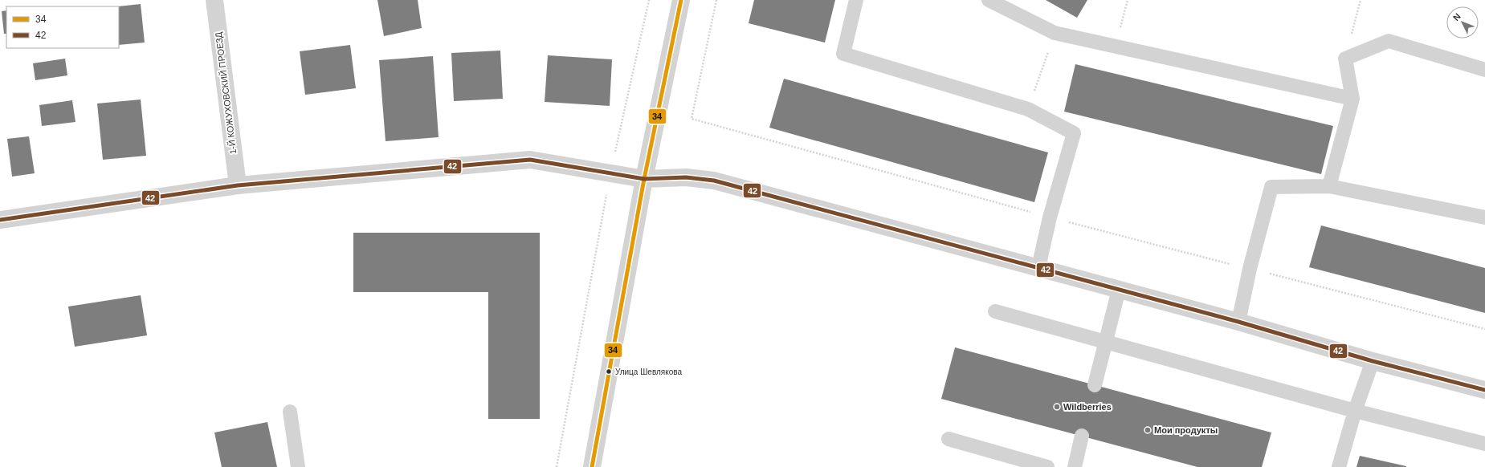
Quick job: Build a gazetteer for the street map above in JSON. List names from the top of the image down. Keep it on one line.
{"streets":{"street":["1-Й КОЖУХОВСКИЙ ПРОЕЗД"]},"places":["Улица Шевлякова","Wildberries","Мои продукты"],"lines":["transit line 34","transit line 42"],"legend":["34","42"],"north":"top left"}
